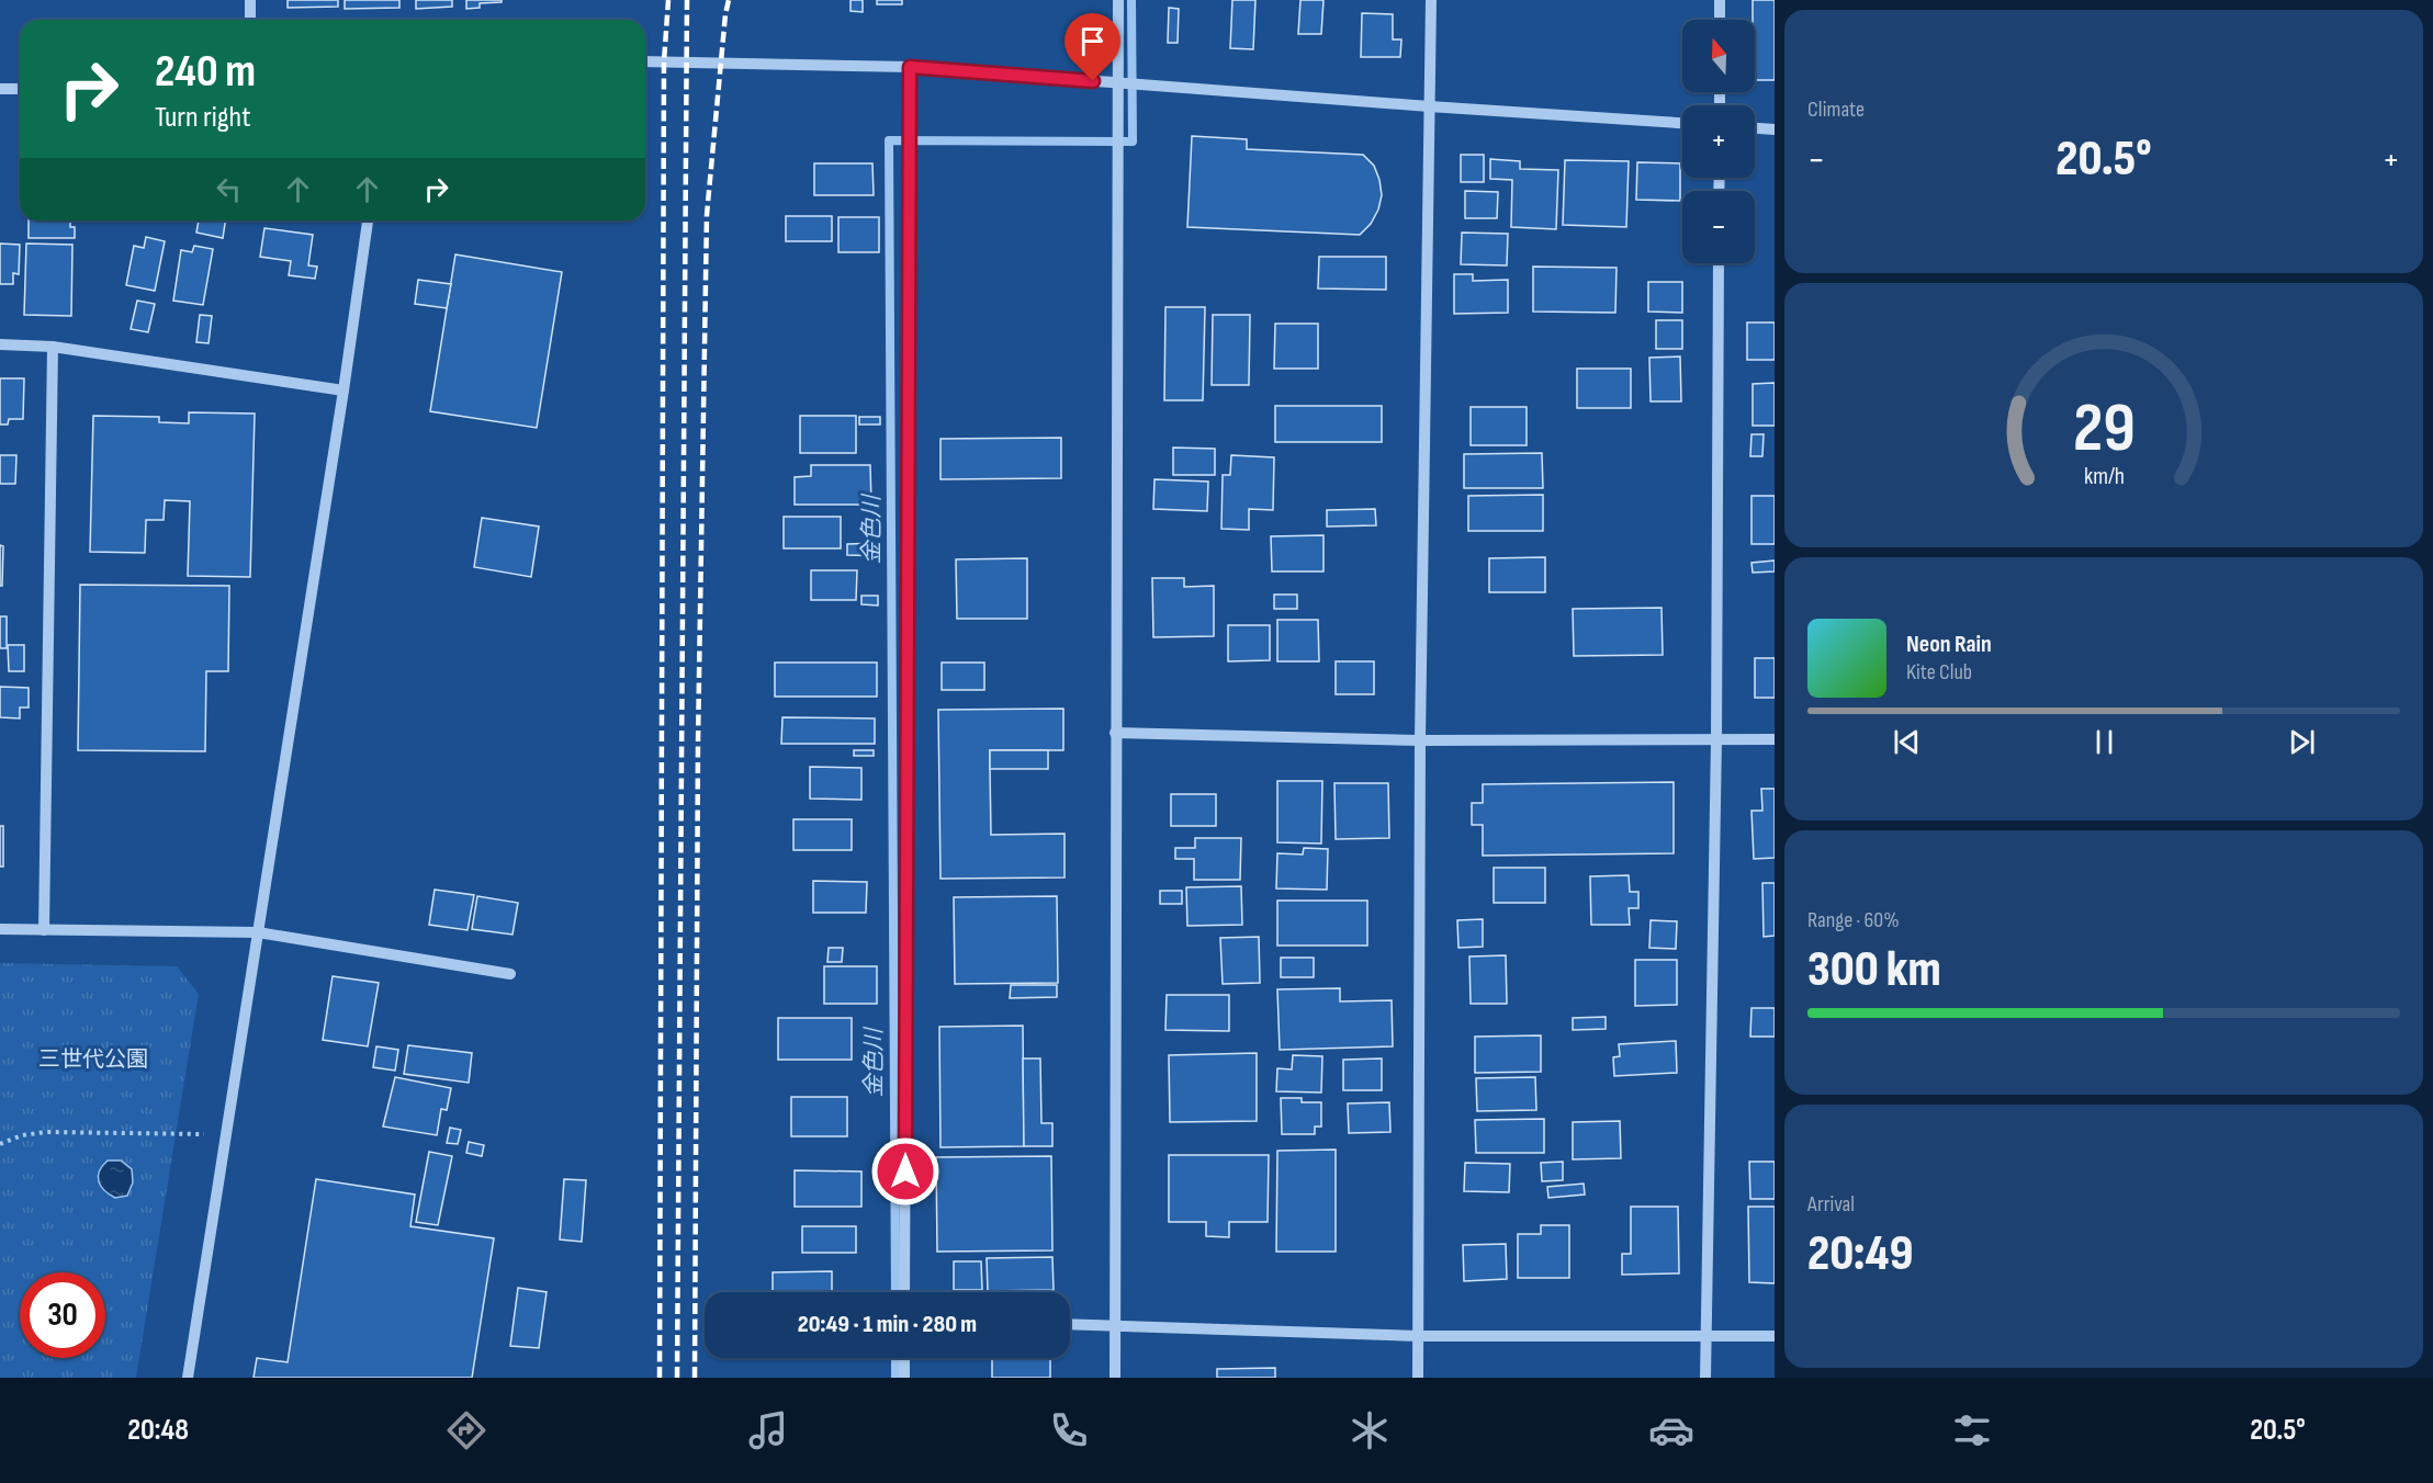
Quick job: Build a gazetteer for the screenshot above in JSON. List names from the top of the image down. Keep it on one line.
{"water":["金色川"],"parks":["三世代公園"],"north":"top","page":{"tile":["Climate",["Range · 60%","300 km"],["Arrival","20:49"]],"map_buttons":["+","−"],"turn":["240 m","Turn right"],"heat":["−","20.5°","+"],"song":["Neon Rain","Kite Club"],"limit":"30","trip":"20:49 · 1 min · 280 m","tabs":["20:48","20.5°"],"gauge":["29","km/h"]}}
